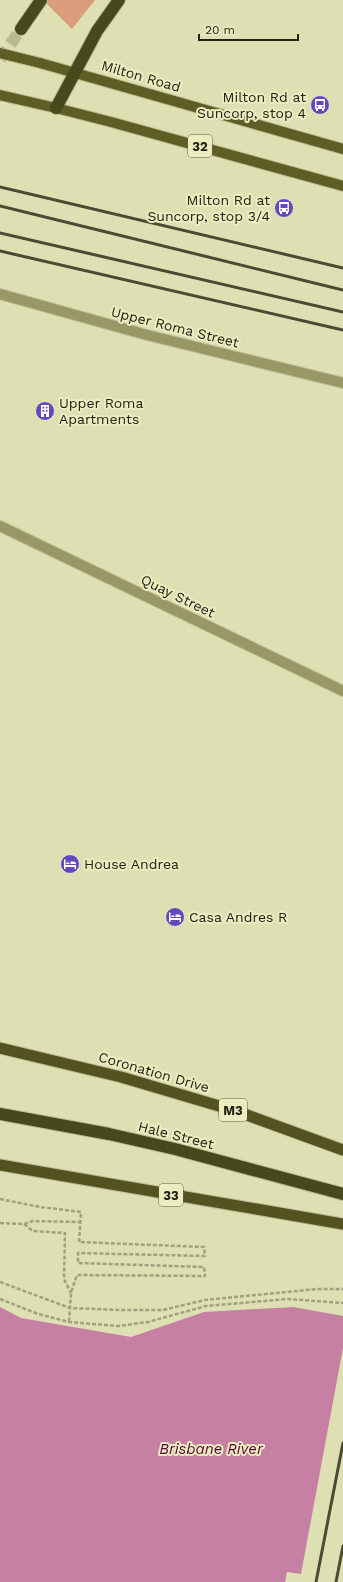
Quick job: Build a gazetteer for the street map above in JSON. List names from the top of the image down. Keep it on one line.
{"streets":{"highway":["Coronation Drive","M3","Hale Street","33"],"main road":["Milton Road","32"],"street":["Upper Roma Street","Quay Street"]},"water":["Brisbane River"],"places":{"bus stop":["Milton Rd at Suncorp, stop 4","Milton Rd at Suncorp, stop 3/4"],"building":["Upper Roma Apartments"],"hotel":["House Andrea","Casa Andres R"]},"scale_bar":"20 m"}
